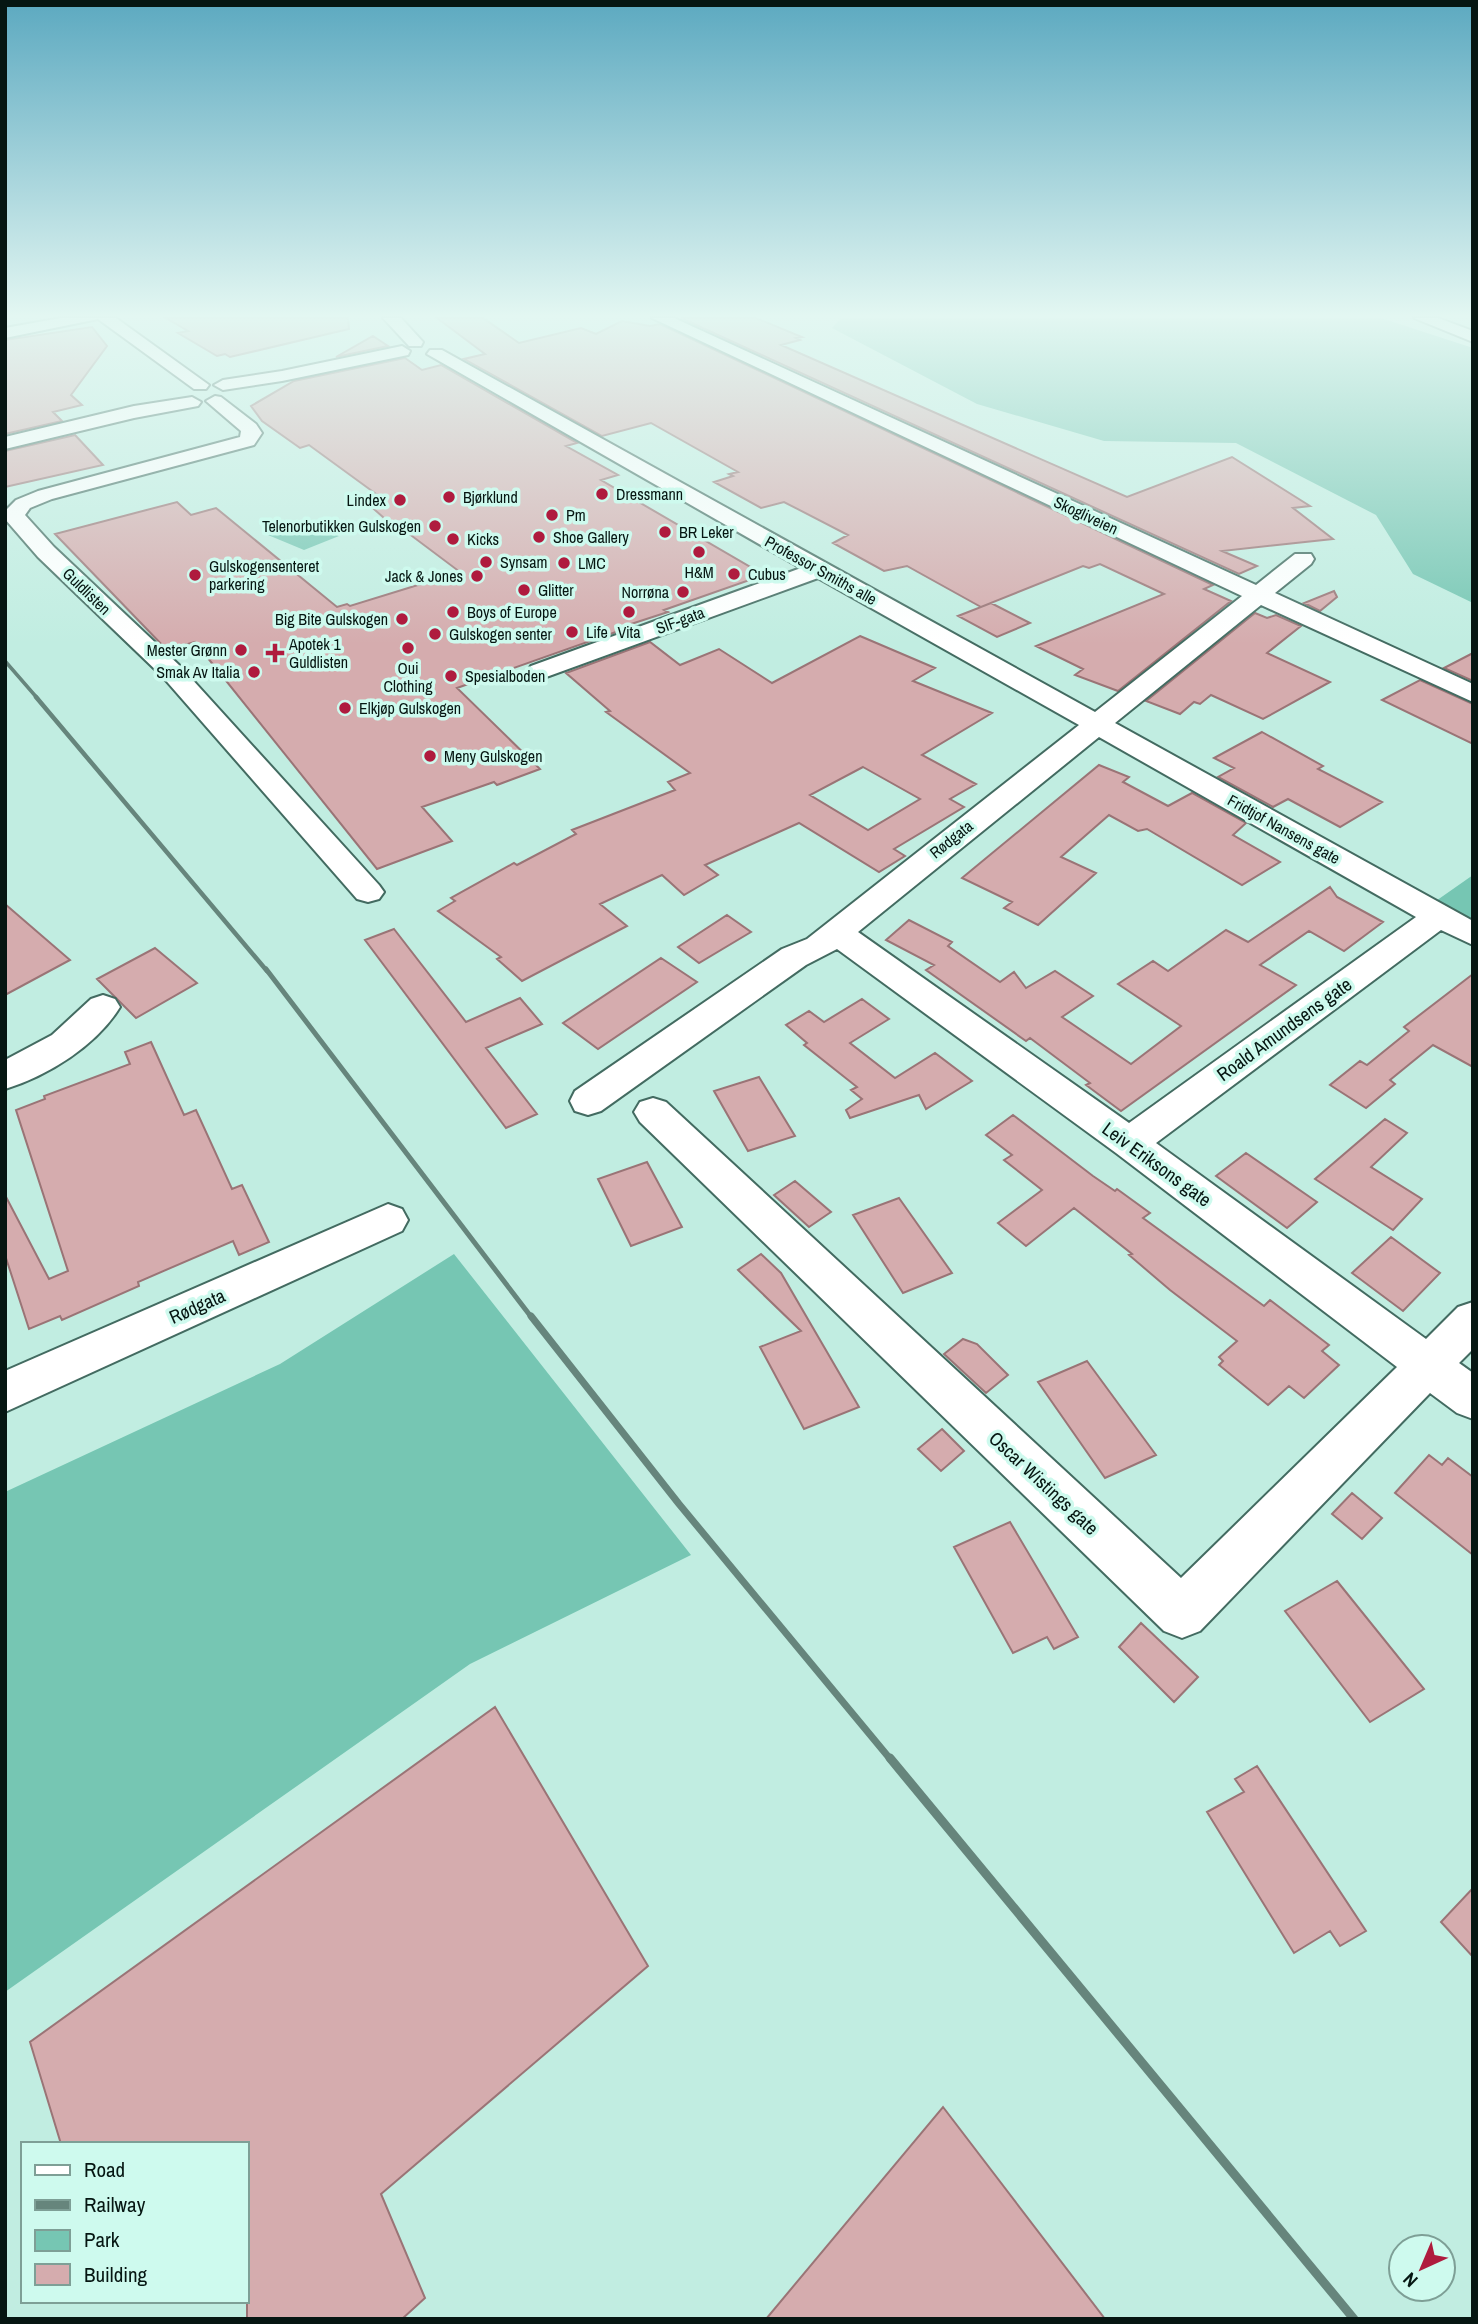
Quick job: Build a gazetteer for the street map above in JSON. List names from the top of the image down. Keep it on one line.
{"streets":{"main road":["Skogliveien","Professor Smiths alle","Guldlisten","SIF-gata","Fridtjof Nansens gate","Rødgata","Roald Amundsens gate","Leiv Eriksons gate","Oscar Wistings gate"]},"crossings":[["Skogliveien","Rødgata"],["Professor Smiths alle","SIF-gata"],["Professor Smiths alle","Fridtjof Nansens gate"],["Professor Smiths alle","Rødgata"],["Fridtjof Nansens gate","Rødgata"],["Fridtjof Nansens gate","Roald Amundsens gate"],["Rødgata","Leiv Eriksons gate"],["Roald Amundsens gate","Leiv Eriksons gate"],["Leiv Eriksons gate","Oscar Wistings gate"]],"places":{"other":["Dressmann","Bjørklund","Lindex","Pm","Telenorbutikken Gulskogen","BR Leker","Shoe Gallery","Kicks","H&M","Synsam","LMC","Cubus","Gulskogensenteret parkering","Jack & Jones","Glitter","Norrøna","Boys of Europe","Vita","Big Bite Gulskogen","Life","Gulskogen senter","Oui Clothing","Mester Grønn","Smak Av Italia","Spesialboden","Elkjøp Gulskogen","Meny Gulskogen"],"health":["Apotek 1 Guldlisten"]},"legend":["Road","Railway","Park","Building"],"north":"bottom left"}
